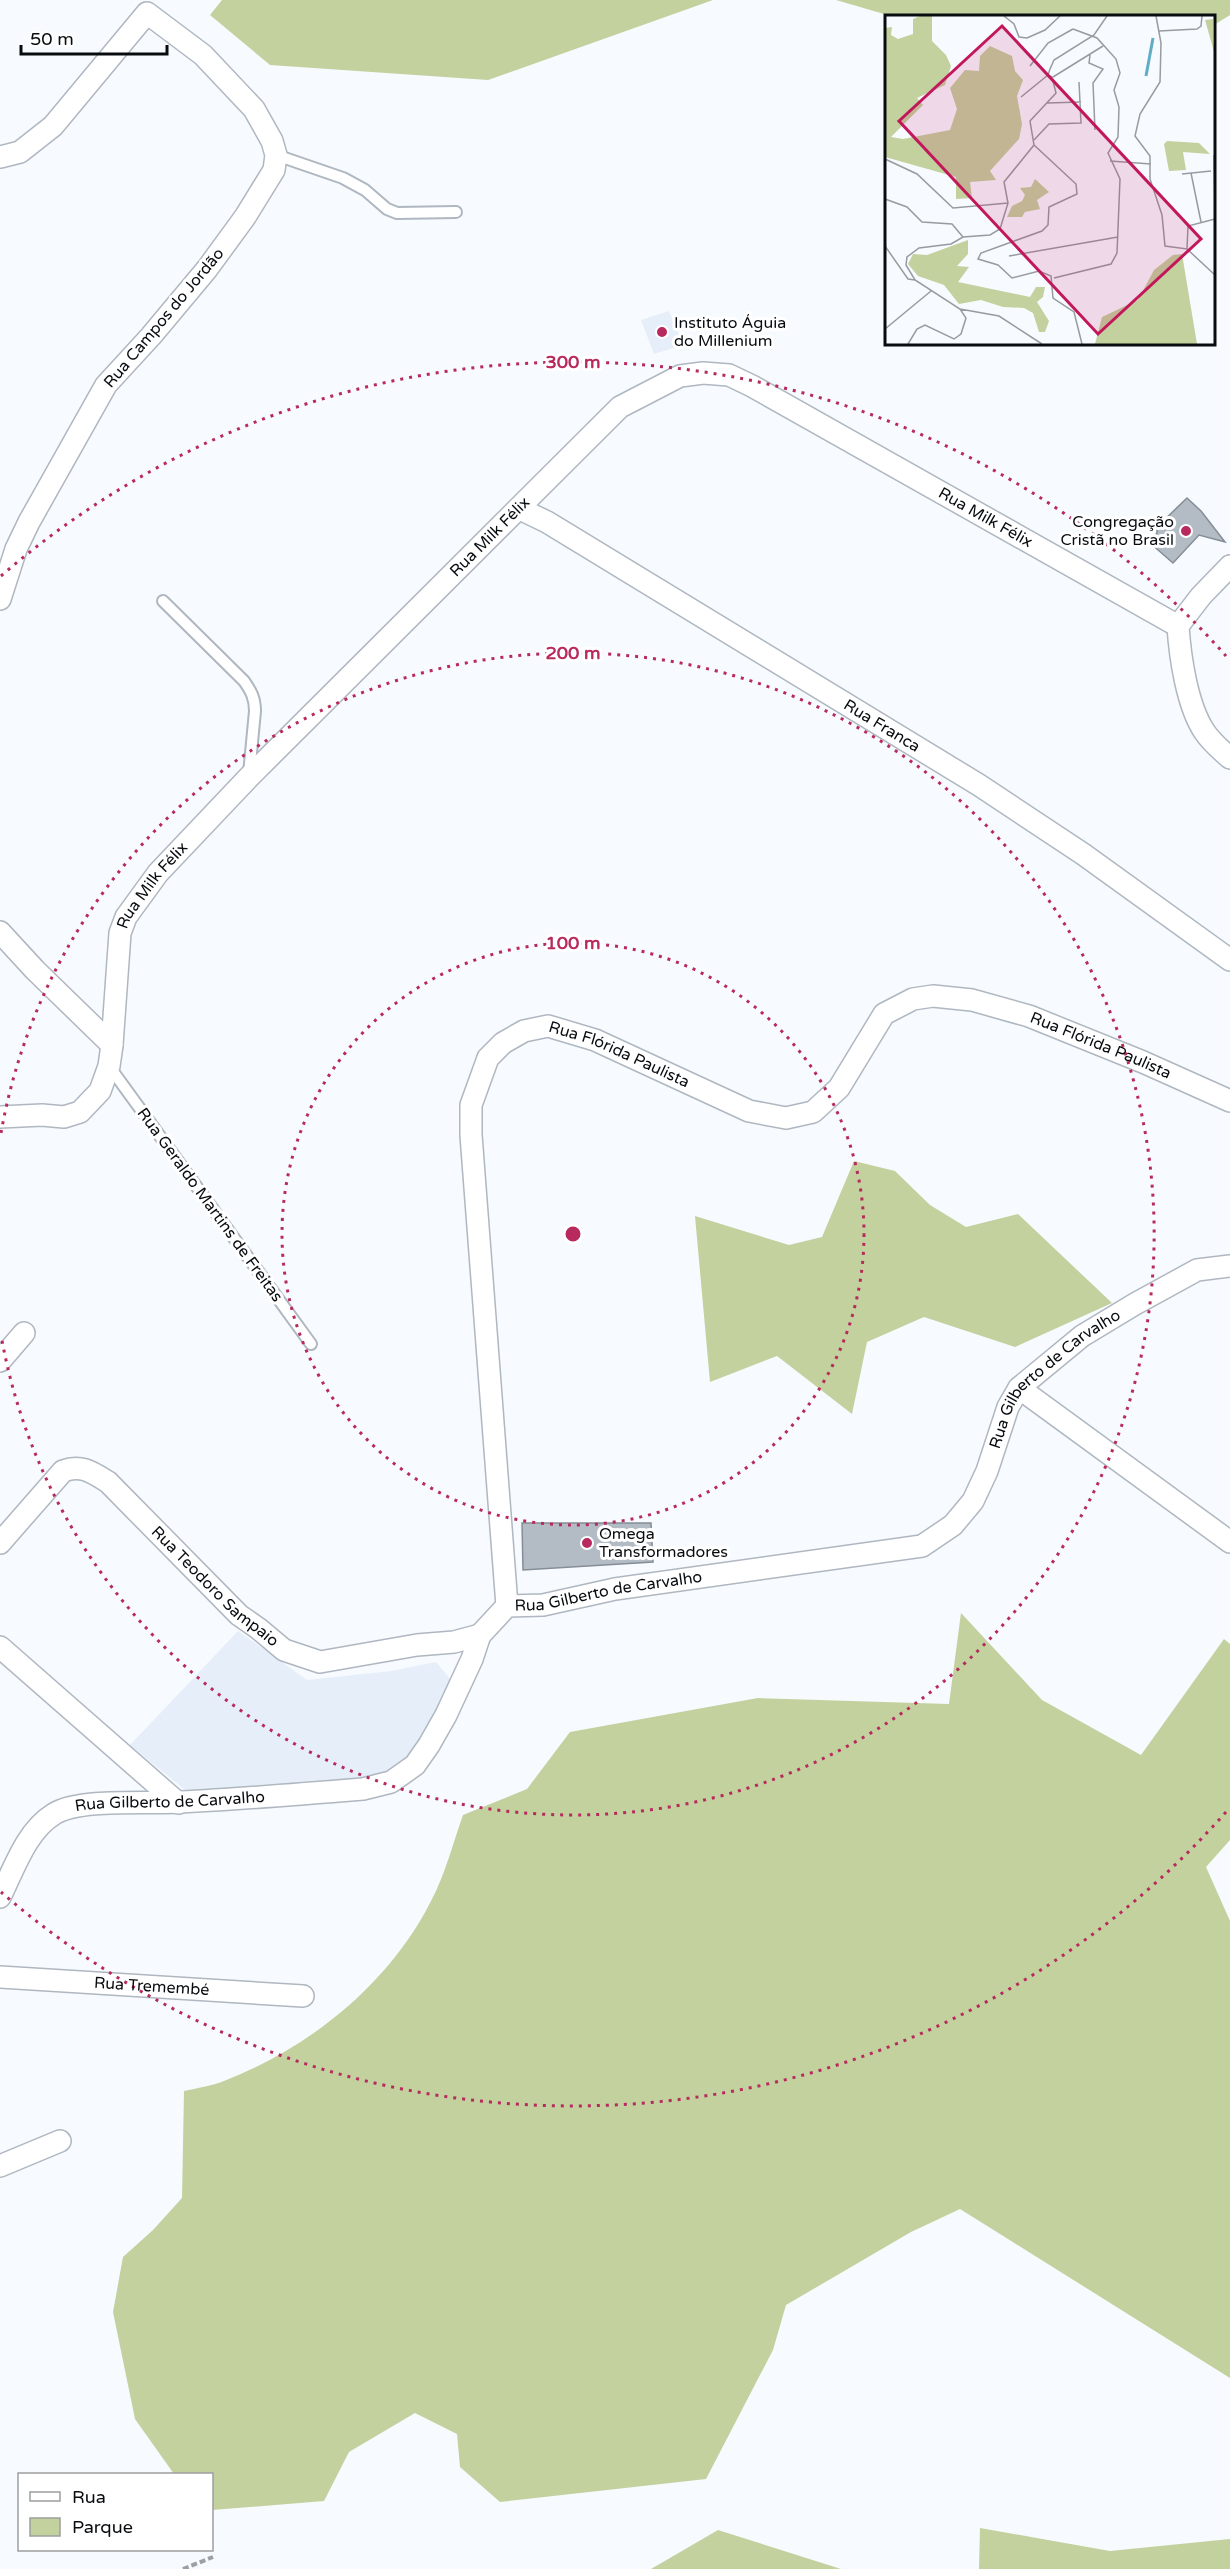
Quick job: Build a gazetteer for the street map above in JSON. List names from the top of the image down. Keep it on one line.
{"streets":{"street":["Rua Campos do Jordão","Rua Milk Félix","Rua Franca","Rua Flórida Paulista","Rua Gilberto de Carvalho","Rua Teodoro Sampaio","Rua Tremembé"],"lane":["Rua Geraldo Martins de Freitas"]},"crossings":[["Rua Milk Félix","Rua Franca"],["Rua Milk Félix","Rua Geraldo Martins de Freitas"],["Rua Flórida Paulista","Rua Gilberto de Carvalho"],["Rua Gilberto de Carvalho","Rua Teodoro Sampaio"]],"places":["Instituto Águia do Millenium","Congregação Cristã no Brasil","Omega Transformadores"],"legend":["Rua","Parque"],"scale_bar":"50 m","rings":["300 m","200 m","100 m"]}
